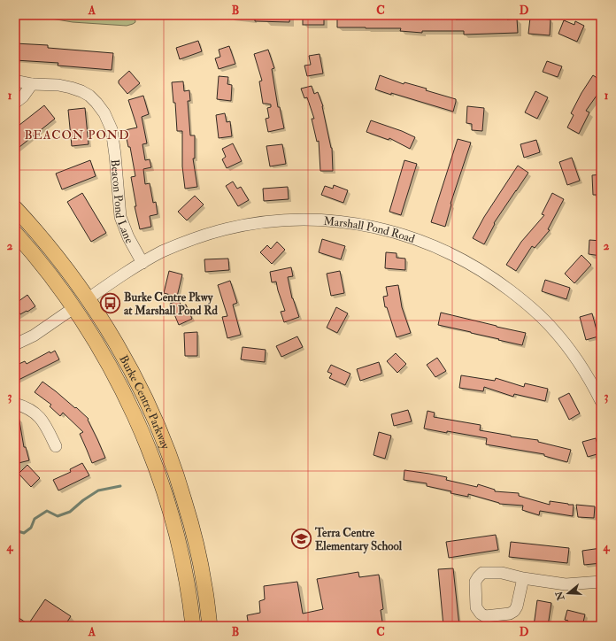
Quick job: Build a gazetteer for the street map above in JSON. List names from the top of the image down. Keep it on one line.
{"streets":{"main road":["Burke Centre Parkway"],"street":["Beacon Pond Lane","Marshall Pond Road"]},"crossings":[["Beacon Pond Lane","Marshall Pond Road"],["Marshall Pond Road","Burke Centre Parkway"]],"districts":["BEACON POND"],"places":{"bus stop":["Burke Centre Pkwy at Marshall Pond Rd"],"school or university":["Terra Centre Elementary School"]},"north":"left","grid":{"columns":["A","B","C","D"],"rows":["1","2","3","4"]}}
